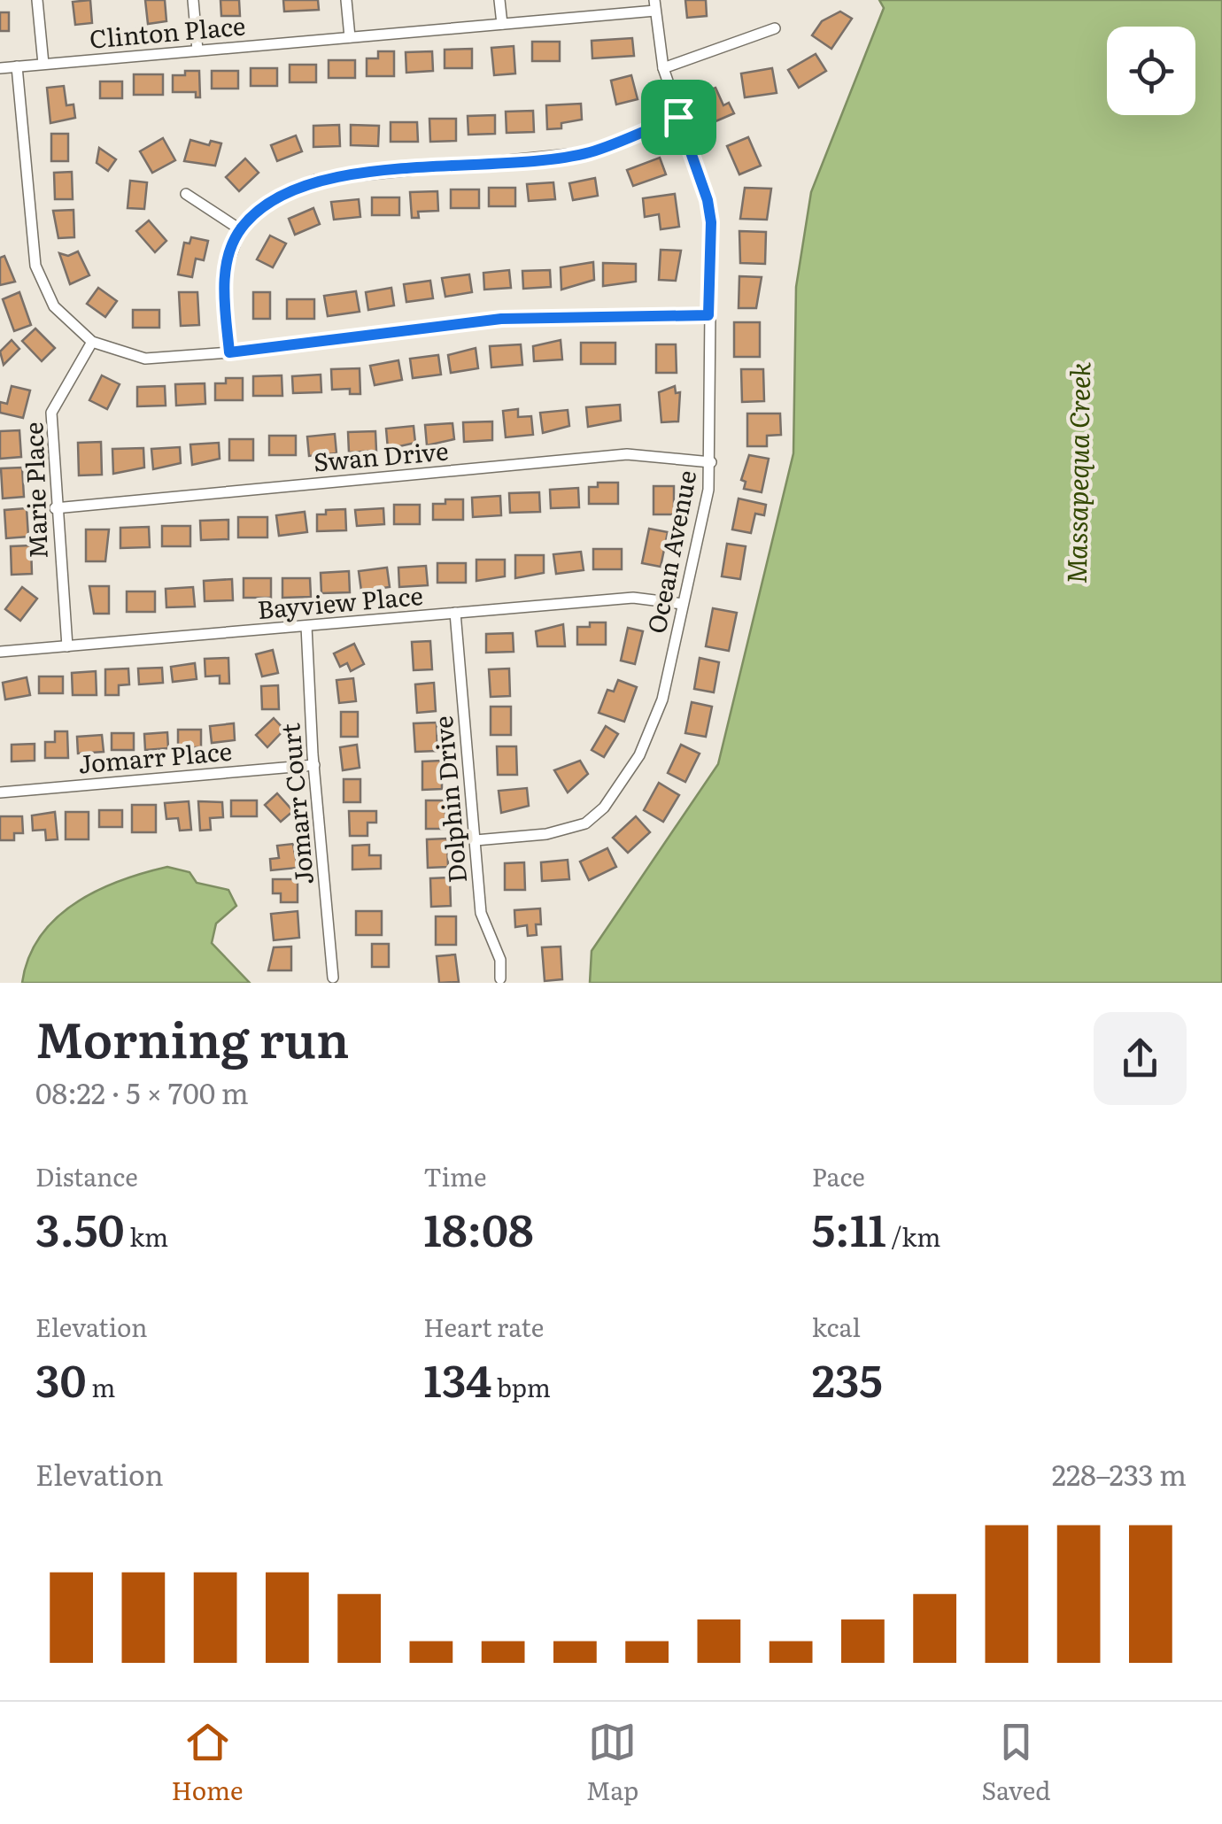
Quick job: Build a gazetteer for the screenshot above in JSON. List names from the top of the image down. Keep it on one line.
{"streets":{"street":["Clinton Place","Swan Drive","Marie Place","Ocean Avenue","Bayview Place","Jomarr Place","Dolphin Drive","Jomarr Court"]},"crossings":[["Clinton Place","Ocean Avenue"],["Swan Drive","Marie Place"],["Swan Drive","Ocean Avenue"],["Marie Place","Bayview Place"],["Ocean Avenue","Bayview Place"],["Ocean Avenue","Dolphin Drive"],["Bayview Place","Dolphin Drive"],["Bayview Place","Jomarr Court"],["Jomarr Place","Jomarr Court"]],"water":["Massapequa Creek"],"page":{"heading":["Morning run","08:22 · 5 × 700 m"],"stats":[["Distance","3.50 km"],["Time","18:08"],["Pace","5:11 /km"],["Elevation","30 m"],["Heart rate","134 bpm"],["kcal","235"]],"chart":["Elevation","228–233 m"],"tabs":["Home","Map","Saved"]}}
